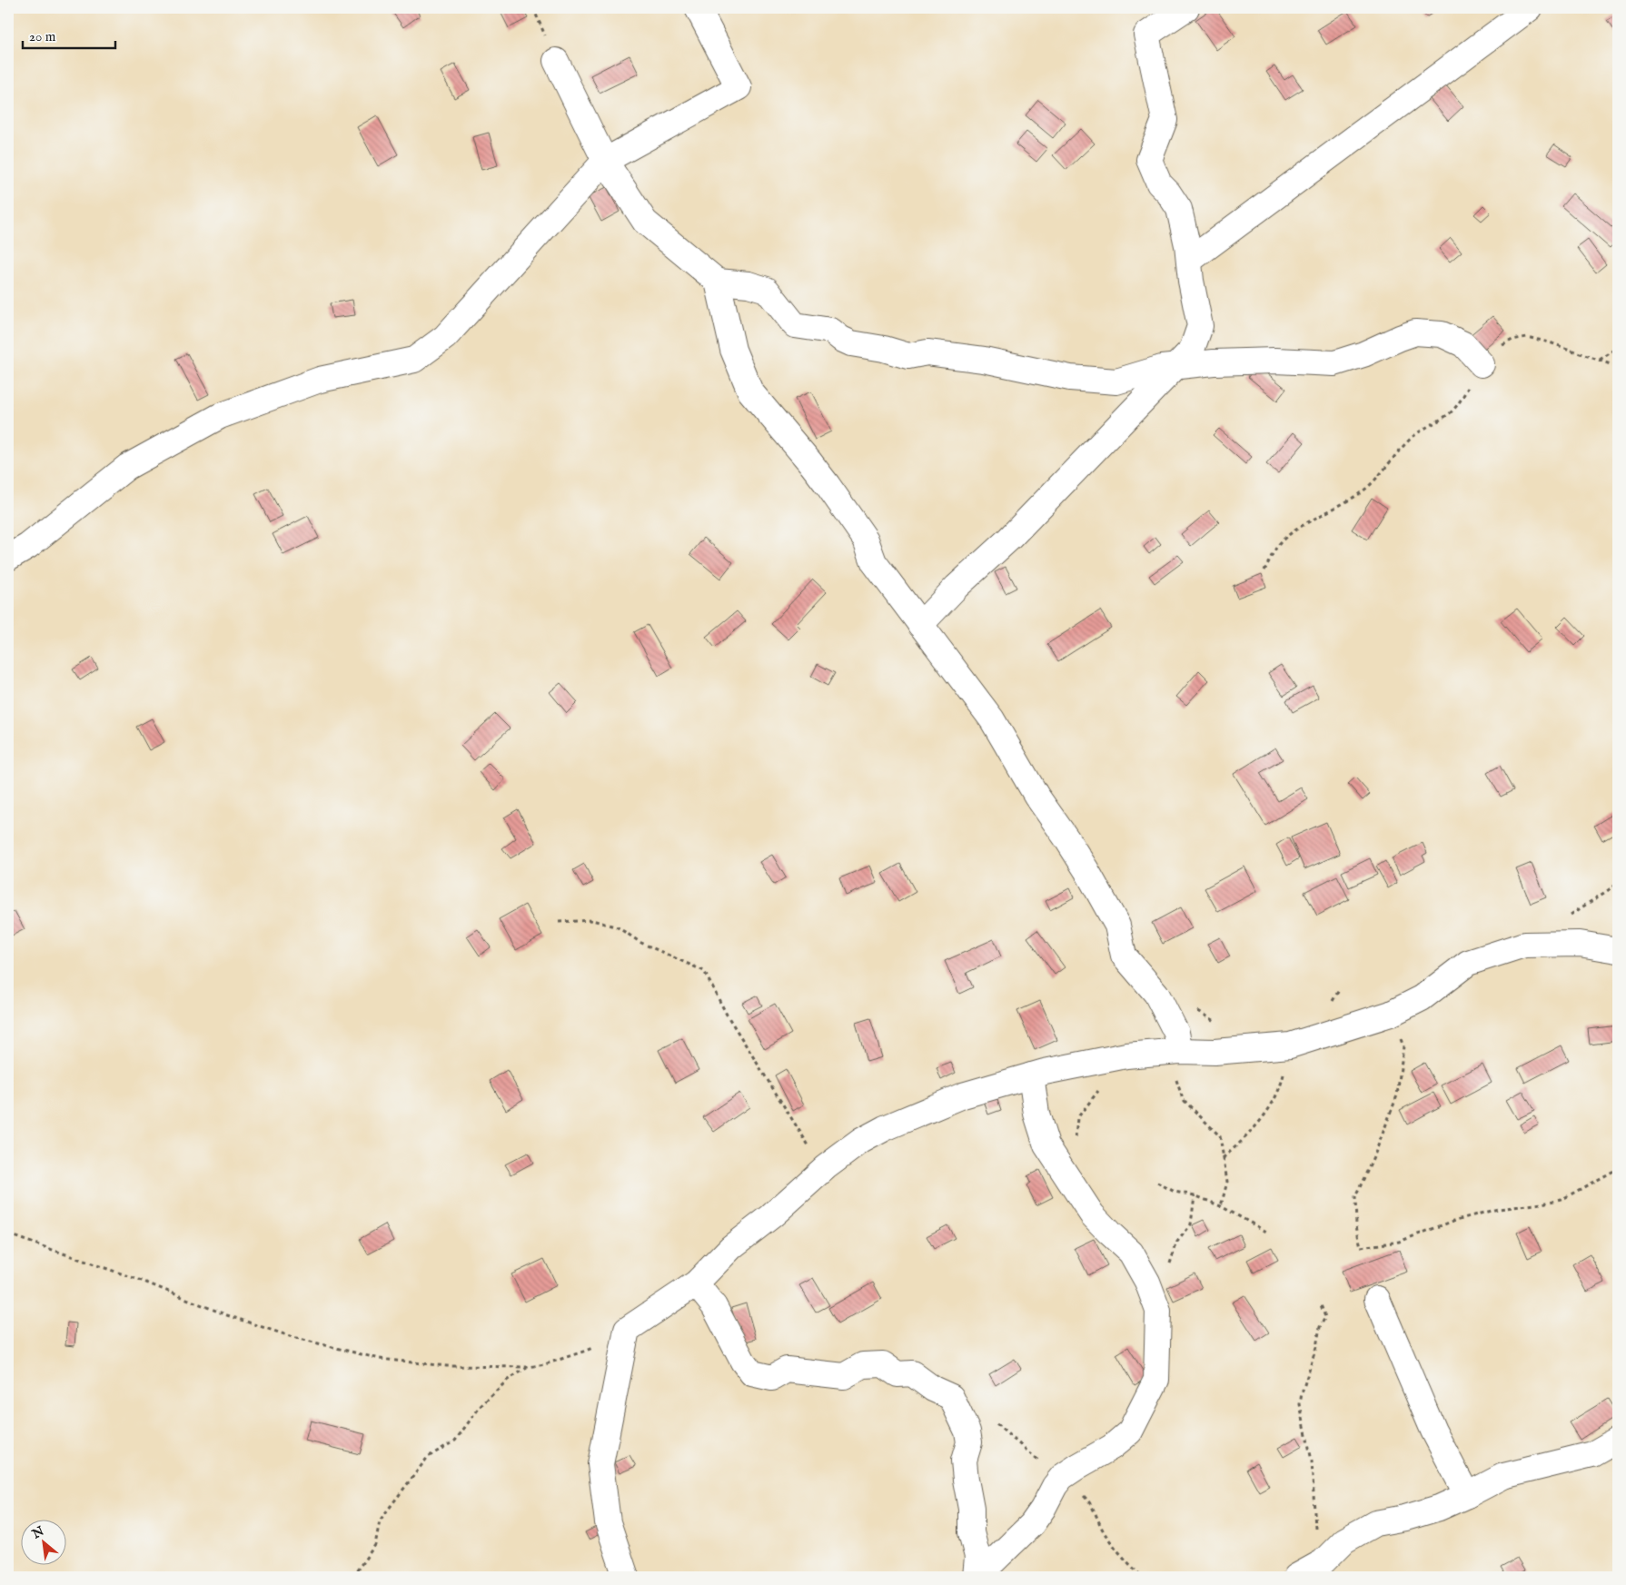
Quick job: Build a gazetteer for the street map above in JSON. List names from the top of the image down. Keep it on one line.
{"scale_bar":"20 m","north":"top left"}
